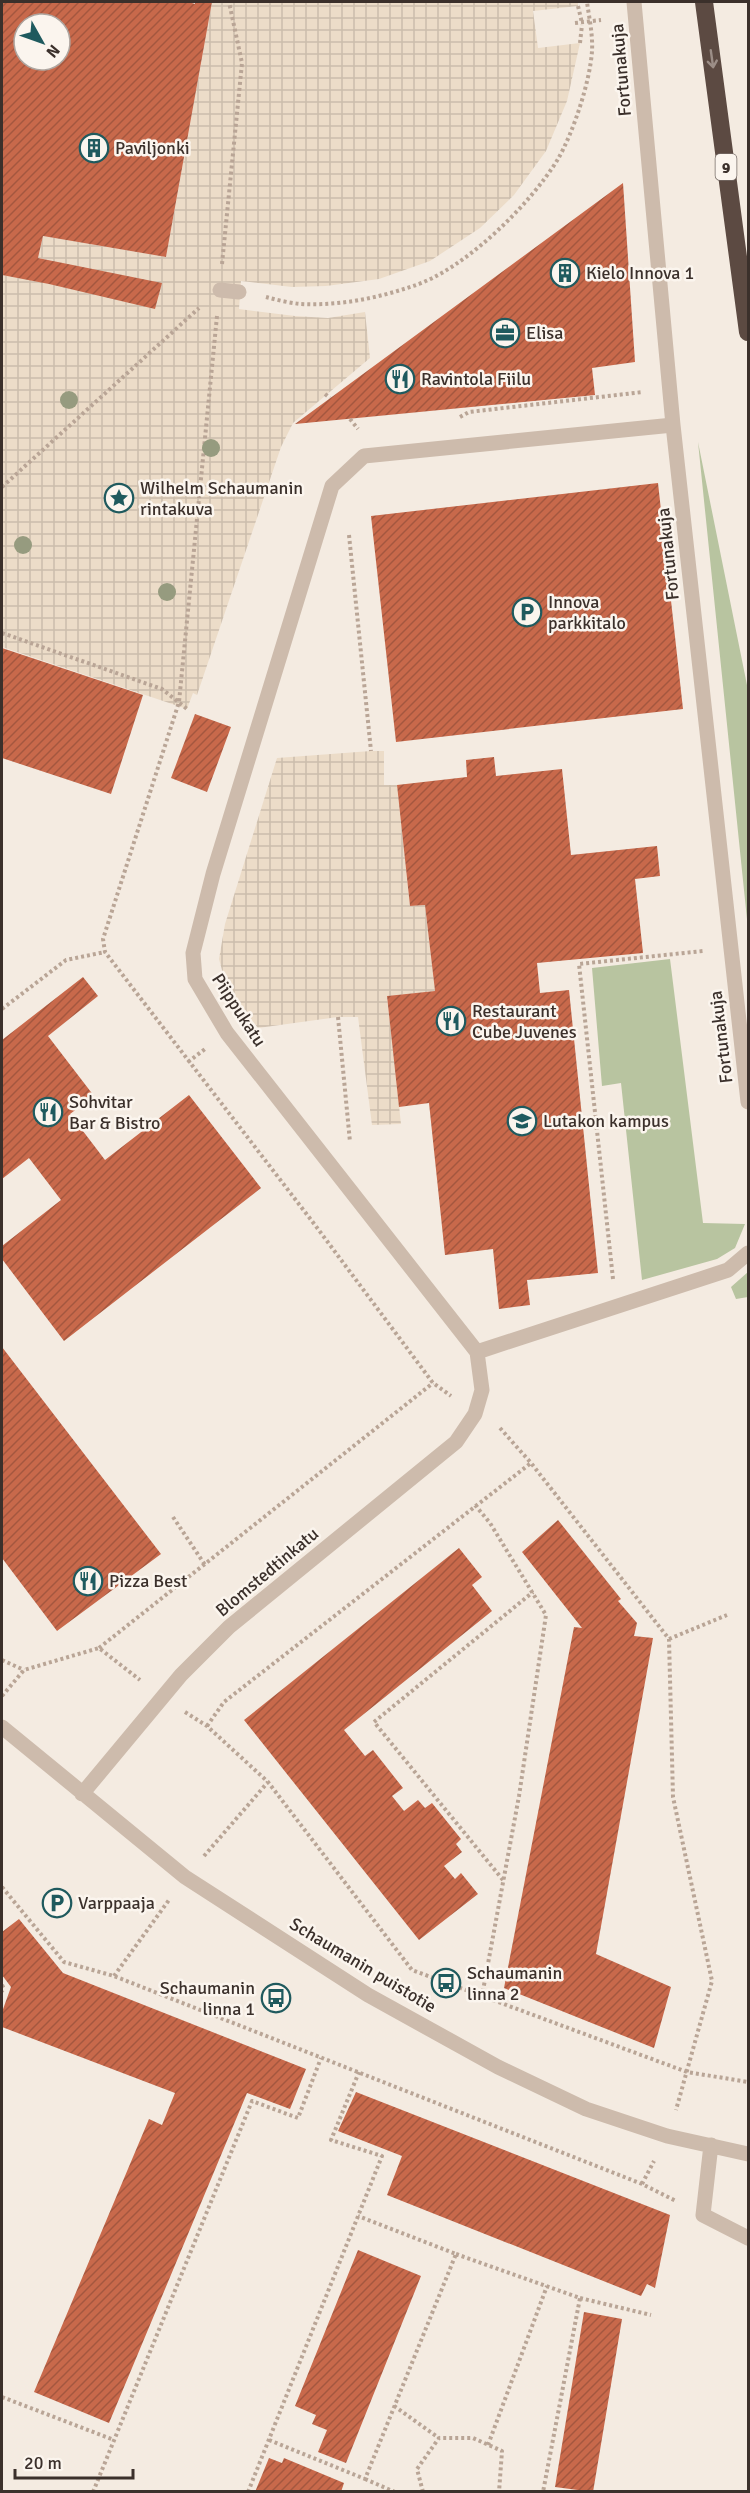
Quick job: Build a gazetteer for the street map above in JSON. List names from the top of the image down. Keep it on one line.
{"streets":{"highway":["9"],"street":["Fortunakuja","Piippukatu","Blomstedtinkatu","Schaumanin puistotie"]},"crossings":[["Fortunakuja","Piippukatu"],["Piippukatu","Blomstedtinkatu"],["Blomstedtinkatu","Schaumanin puistotie"]],"places":{"building":["Paviljonki","Kielo Innova 1"],"office":["Elisa"],"restaurant":["Ravintola Fiilu","Restaurant Cube Juvenes","Sohvitar Bar & Bistro","Pizza Best"],"place":["Wilhelm Schaumanin rintakuva"],"parking":["Innova parkkitalo","Varppaaja"],"school or university":["Lutakon kampus"],"bus stop":["Schaumanin linna 2","Schaumanin linna 1"]},"scale_bar":"20 m","north":"bottom right"}
